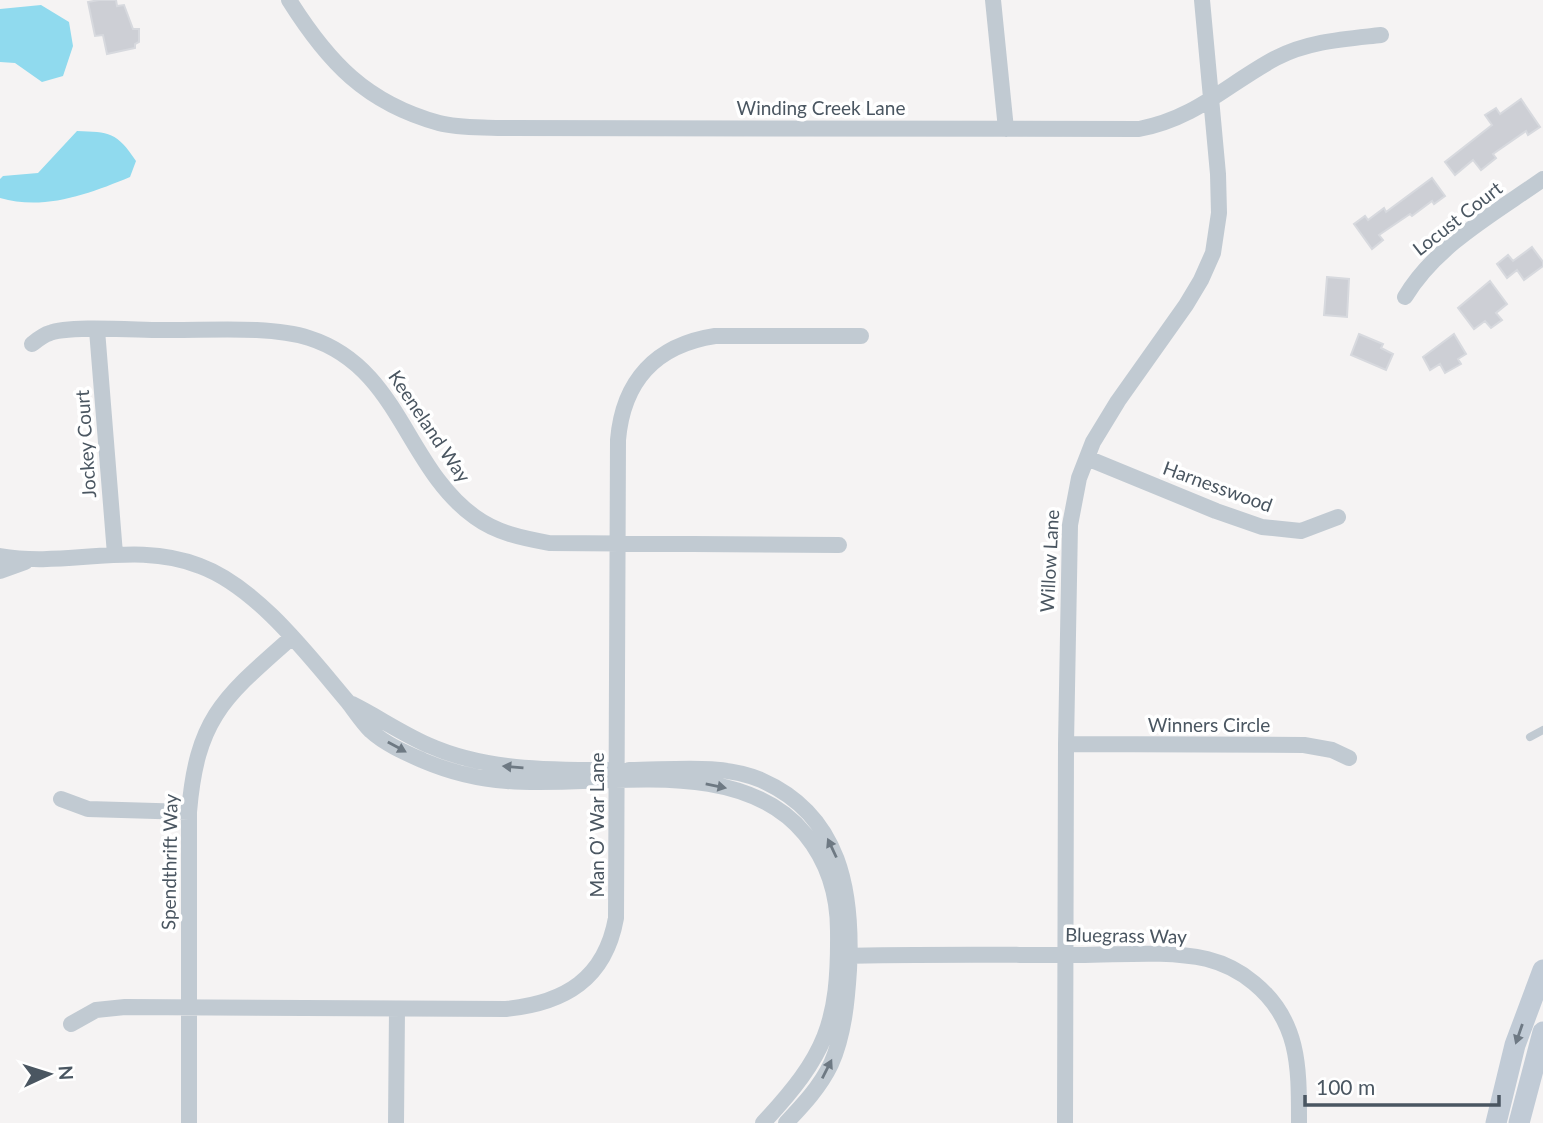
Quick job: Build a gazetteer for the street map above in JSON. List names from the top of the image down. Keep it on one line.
{"streets":{"street":["Winding Creek Lane","Locust Court","Keeneland Way","Jockey Court","Harnesswood","Willow Lane","Winners Circle","Man O’ War Lane","Spendthrift Way","Bluegrass Way"]},"crossings":[["Winding Creek Lane","Willow Lane"],["Keeneland Way","Jockey Court"],["Keeneland Way","Man O’ War Lane"],["Harnesswood","Willow Lane"],["Willow Lane","Winners Circle"],["Willow Lane","Bluegrass Way"],["Man O’ War Lane","Spendthrift Way"]],"scale_bar":"100 m","north":"right"}
